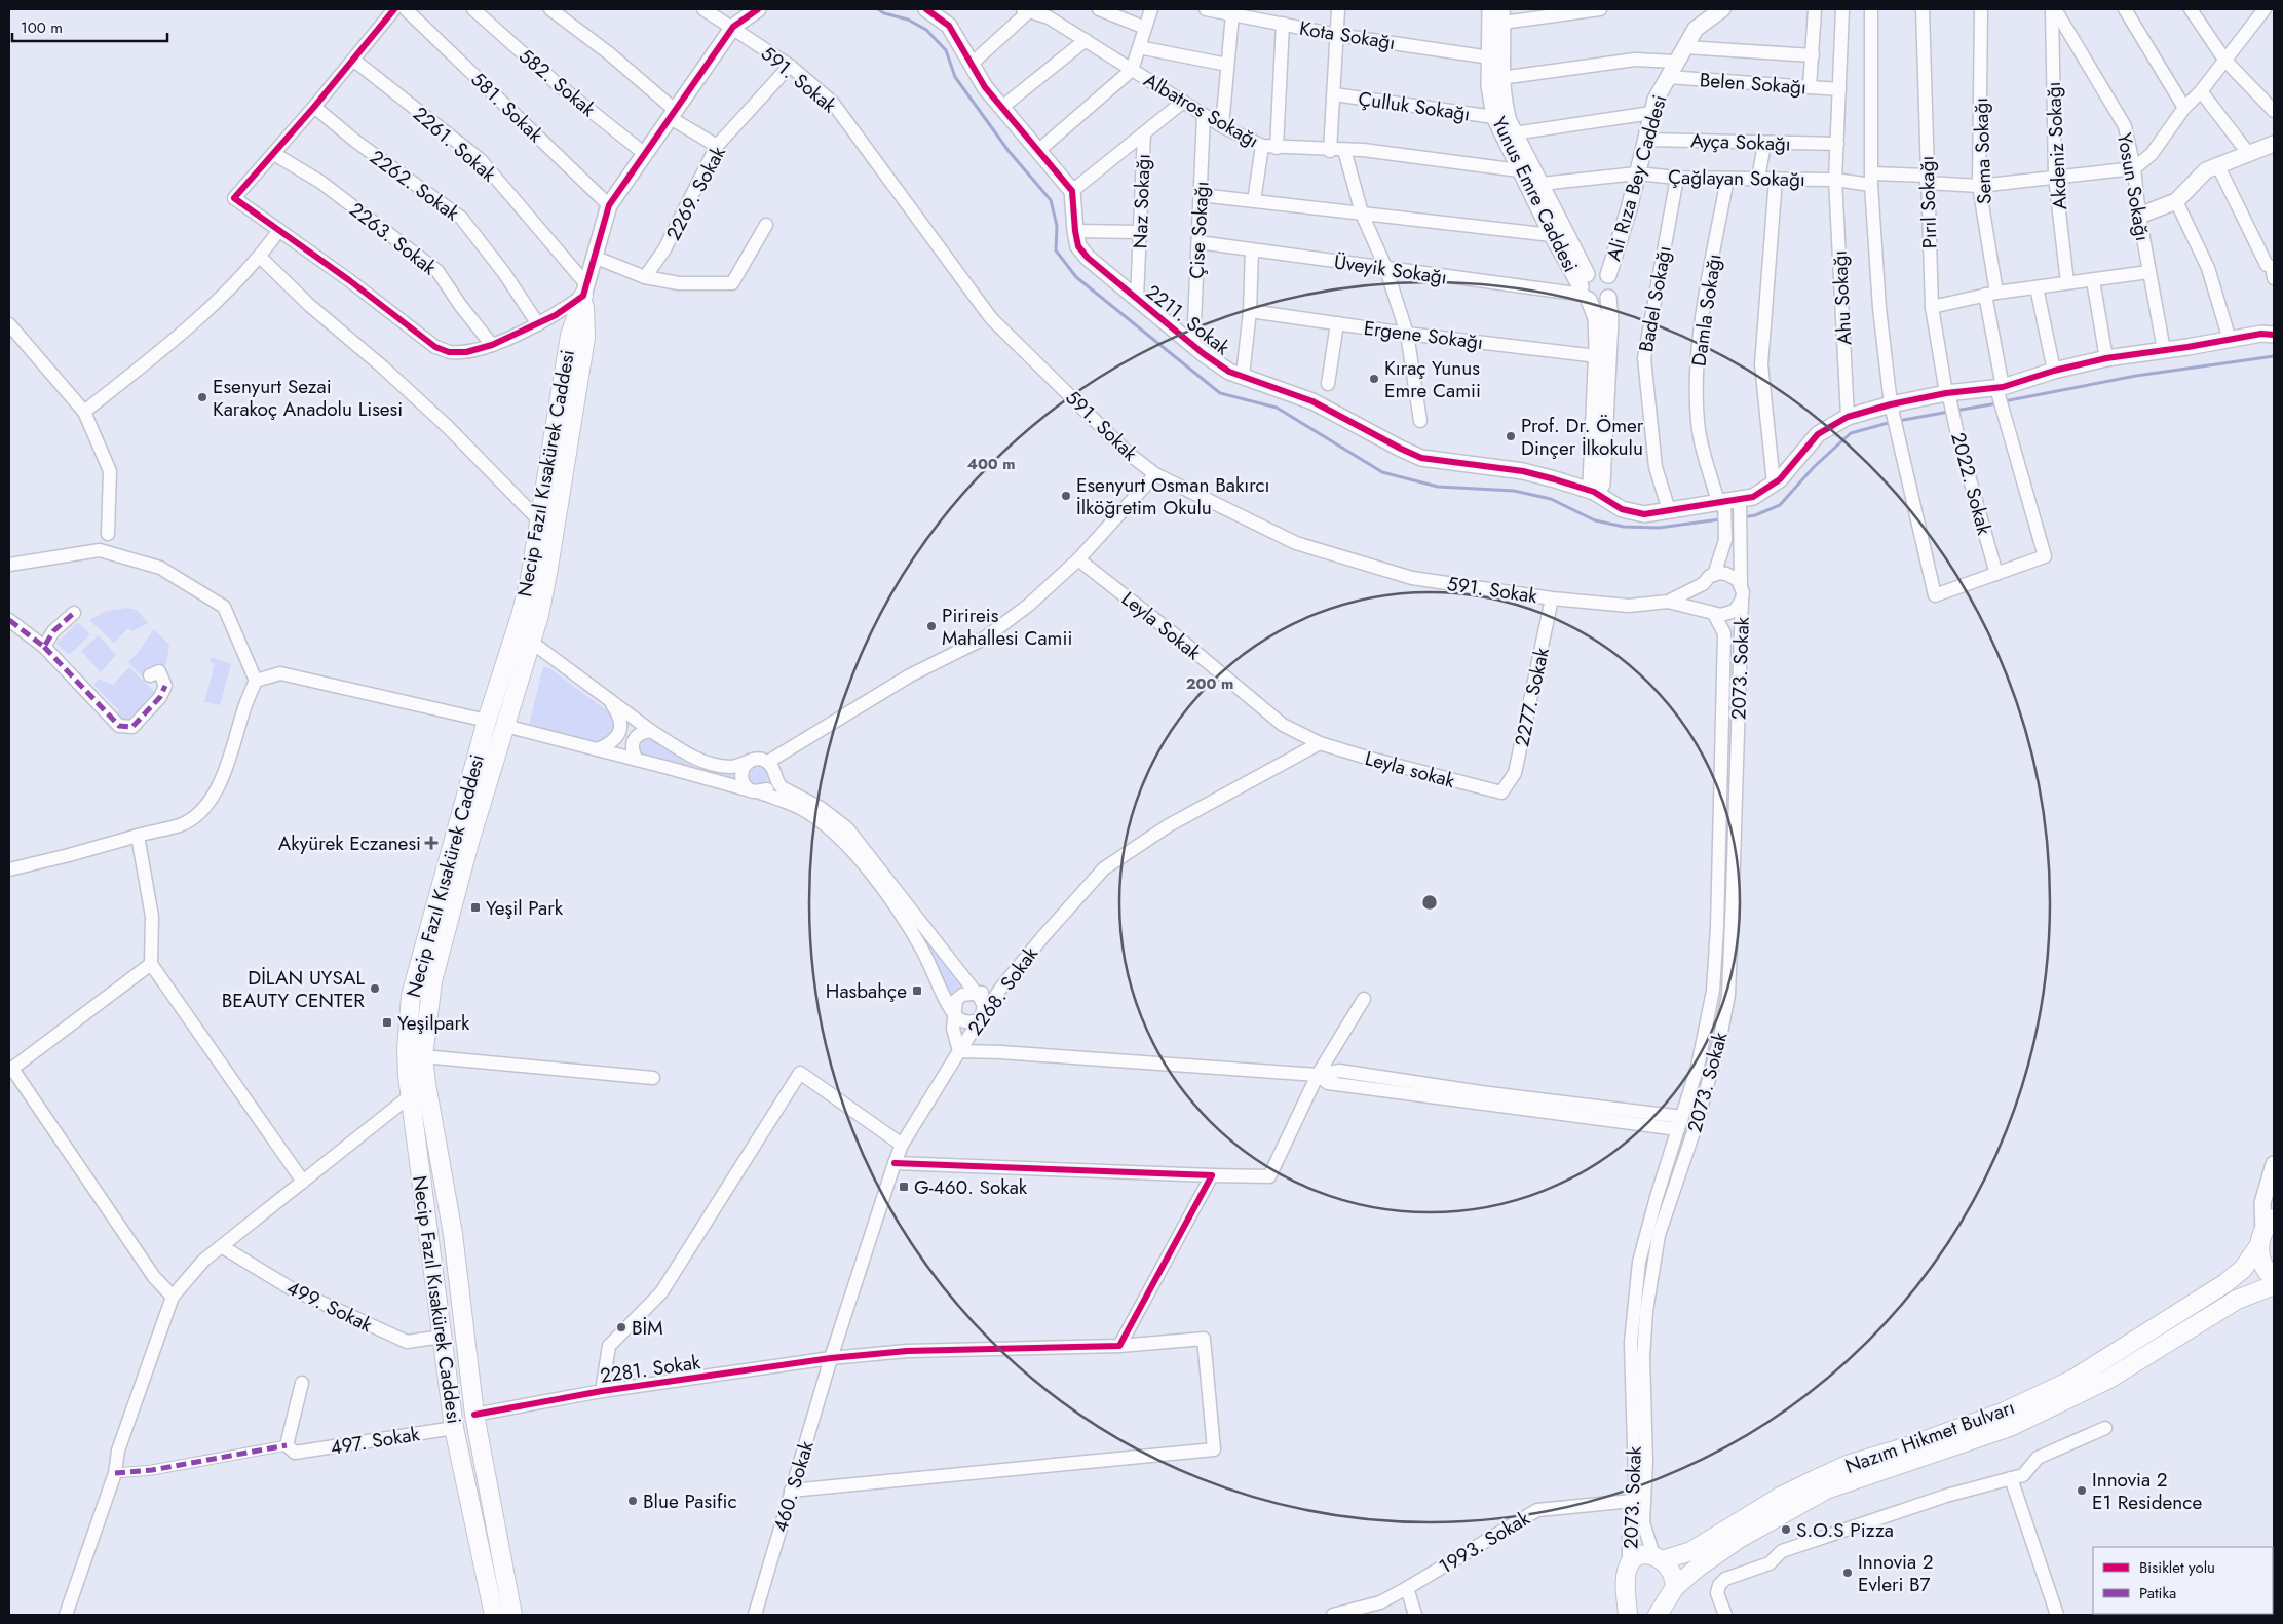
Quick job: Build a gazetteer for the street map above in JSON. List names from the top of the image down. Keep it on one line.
{"streets":{"main road":["Necip Fazıl Kısakürek Caddesi","Nazım Hikmet Bulvarı"],"street":["Kota Sokağı","591. Sokak","582. Sokak","Belen Sokağı","Çulluk Sokağı","581. Sokak","Albatros Sokağı","Ayça Sokağı","2261. Sokak","Akdeniz Sokağı","Sema Sokağı","Ali Rıza Bey Caddesi","Çağlayan Sokağı","2262. Sokak","Yosun Sokağı","2269. Sokak","Yunus Emre Caddesi","Naz Sokağı","Pırıl Sokağı","Çise Sokağı","2263. Sokak","Üveyik Sokağı","Ahu Sokağı","Badel Sokağı","Damla Sokağı","2211. Sokak","Ergene Sokağı","2022. Sokak","Leyla Sokak","2073. Sokak","2277. Sokak","Leyla sokak","2268. Sokak","499. Sokak","2281. Sokak","497. Sokak","460. Sokak","1993. Sokak"]},"crossings":[["Kota Sokağı","Yunus Emre Caddesi"],["591. Sokak","2269. Sokak"],["591. Sokak","Necip Fazıl Kısakürek Caddesi"],["591. Sokak","2277. Sokak"],["582. Sokak","Necip Fazıl Kısakürek Caddesi"],["Belen Sokağı","Ali Rıza Bey Caddesi"],["Belen Sokağı","Ahu Sokağı"],["Çulluk Sokağı","Yunus Emre Caddesi"],["581. Sokak","Necip Fazıl Kısakürek Caddesi"],["Albatros Sokağı","Yunus Emre Caddesi"],["Albatros Sokağı","Çise Sokağı"],["Ayça Sokağı","Ali Rıza Bey Caddesi"],["Ayça Sokağı","Ahu Sokağı"],["2261. Sokak","Necip Fazıl Kısakürek Caddesi"],["Akdeniz Sokağı","Çağlayan Sokağı"],["Akdeniz Sokağı","Yosun Sokağı"],["Sema Sokağı","Çağlayan Sokağı"],["Sema Sokağı","2211. Sokak"],["Sema Sokağı","2022. Sokak"],["Ali Rıza Bey Caddesi","Çağlayan Sokağı"],["Ali Rıza Bey Caddesi","Yunus Emre Caddesi"],["Ali Rıza Bey Caddesi","Üveyik Sokağı"],["Çağlayan Sokağı","Yosun Sokağı"],["Çağlayan Sokağı","Yunus Emre Caddesi"],["Çağlayan Sokağı","Pırıl Sokağı"],["Çağlayan Sokağı","Ahu Sokağı"],["Çağlayan Sokağı","Badel Sokağı"],["Çağlayan Sokağı","Damla Sokağı"],["Yosun Sokağı","2211. Sokak"],["Yunus Emre Caddesi","Üveyik Sokağı"],["Naz Sokağı","2211. Sokak"],["Pırıl Sokağı","2211. Sokak"],["Pırıl Sokağı","2022. Sokak"],["Çise Sokağı","Üveyik Sokağı"],["Çise Sokağı","2211. Sokak"],["Ahu Sokağı","2211. Sokak"],["Badel Sokağı","2211. Sokak"],["Damla Sokağı","2211. Sokak"],["2211. Sokak","2022. Sokak"],["Necip Fazıl Kısakürek Caddesi","499. Sokak"],["Necip Fazıl Kısakürek Caddesi","2281. Sokak"],["Necip Fazıl Kısakürek Caddesi","497. Sokak"],["Leyla Sokak","Leyla sokak"],["Leyla Sokak","2268. Sokak"],["2073. Sokak","Nazım Hikmet Bulvarı"],["2073. Sokak","1993. Sokak"],["2277. Sokak","Leyla sokak"],["Leyla sokak","2268. Sokak"],["2268. Sokak","2281. Sokak"],["2268. Sokak","460. Sokak"],["2281. Sokak","460. Sokak"]],"places":{"other":["Kıraç Yunus Emre Camii","Esenyurt Sezai Karakoç Anadolu Lisesi","Prof. Dr. Ömer Dinçer İlkokulu","Esenyurt Osman Bakırcı İlköğretim Okulu","Pirireis Mahallesi Camii","DİLAN UYSAL BEAUTY CENTER","BİM","Innovia 2 E1 Residence","Blue Pasific","S.O.S Pizza","Innovia 2 Evleri B7"],"health":["Akyürek Eczanesi"],"transit":["Yeşil Park","Hasbahçe","Yeşilpark","G-460. Sokak"]},"legend":["Bisiklet yolu","Patika"],"scale_bar":"100 m","rings":["400 m","200 m"]}
